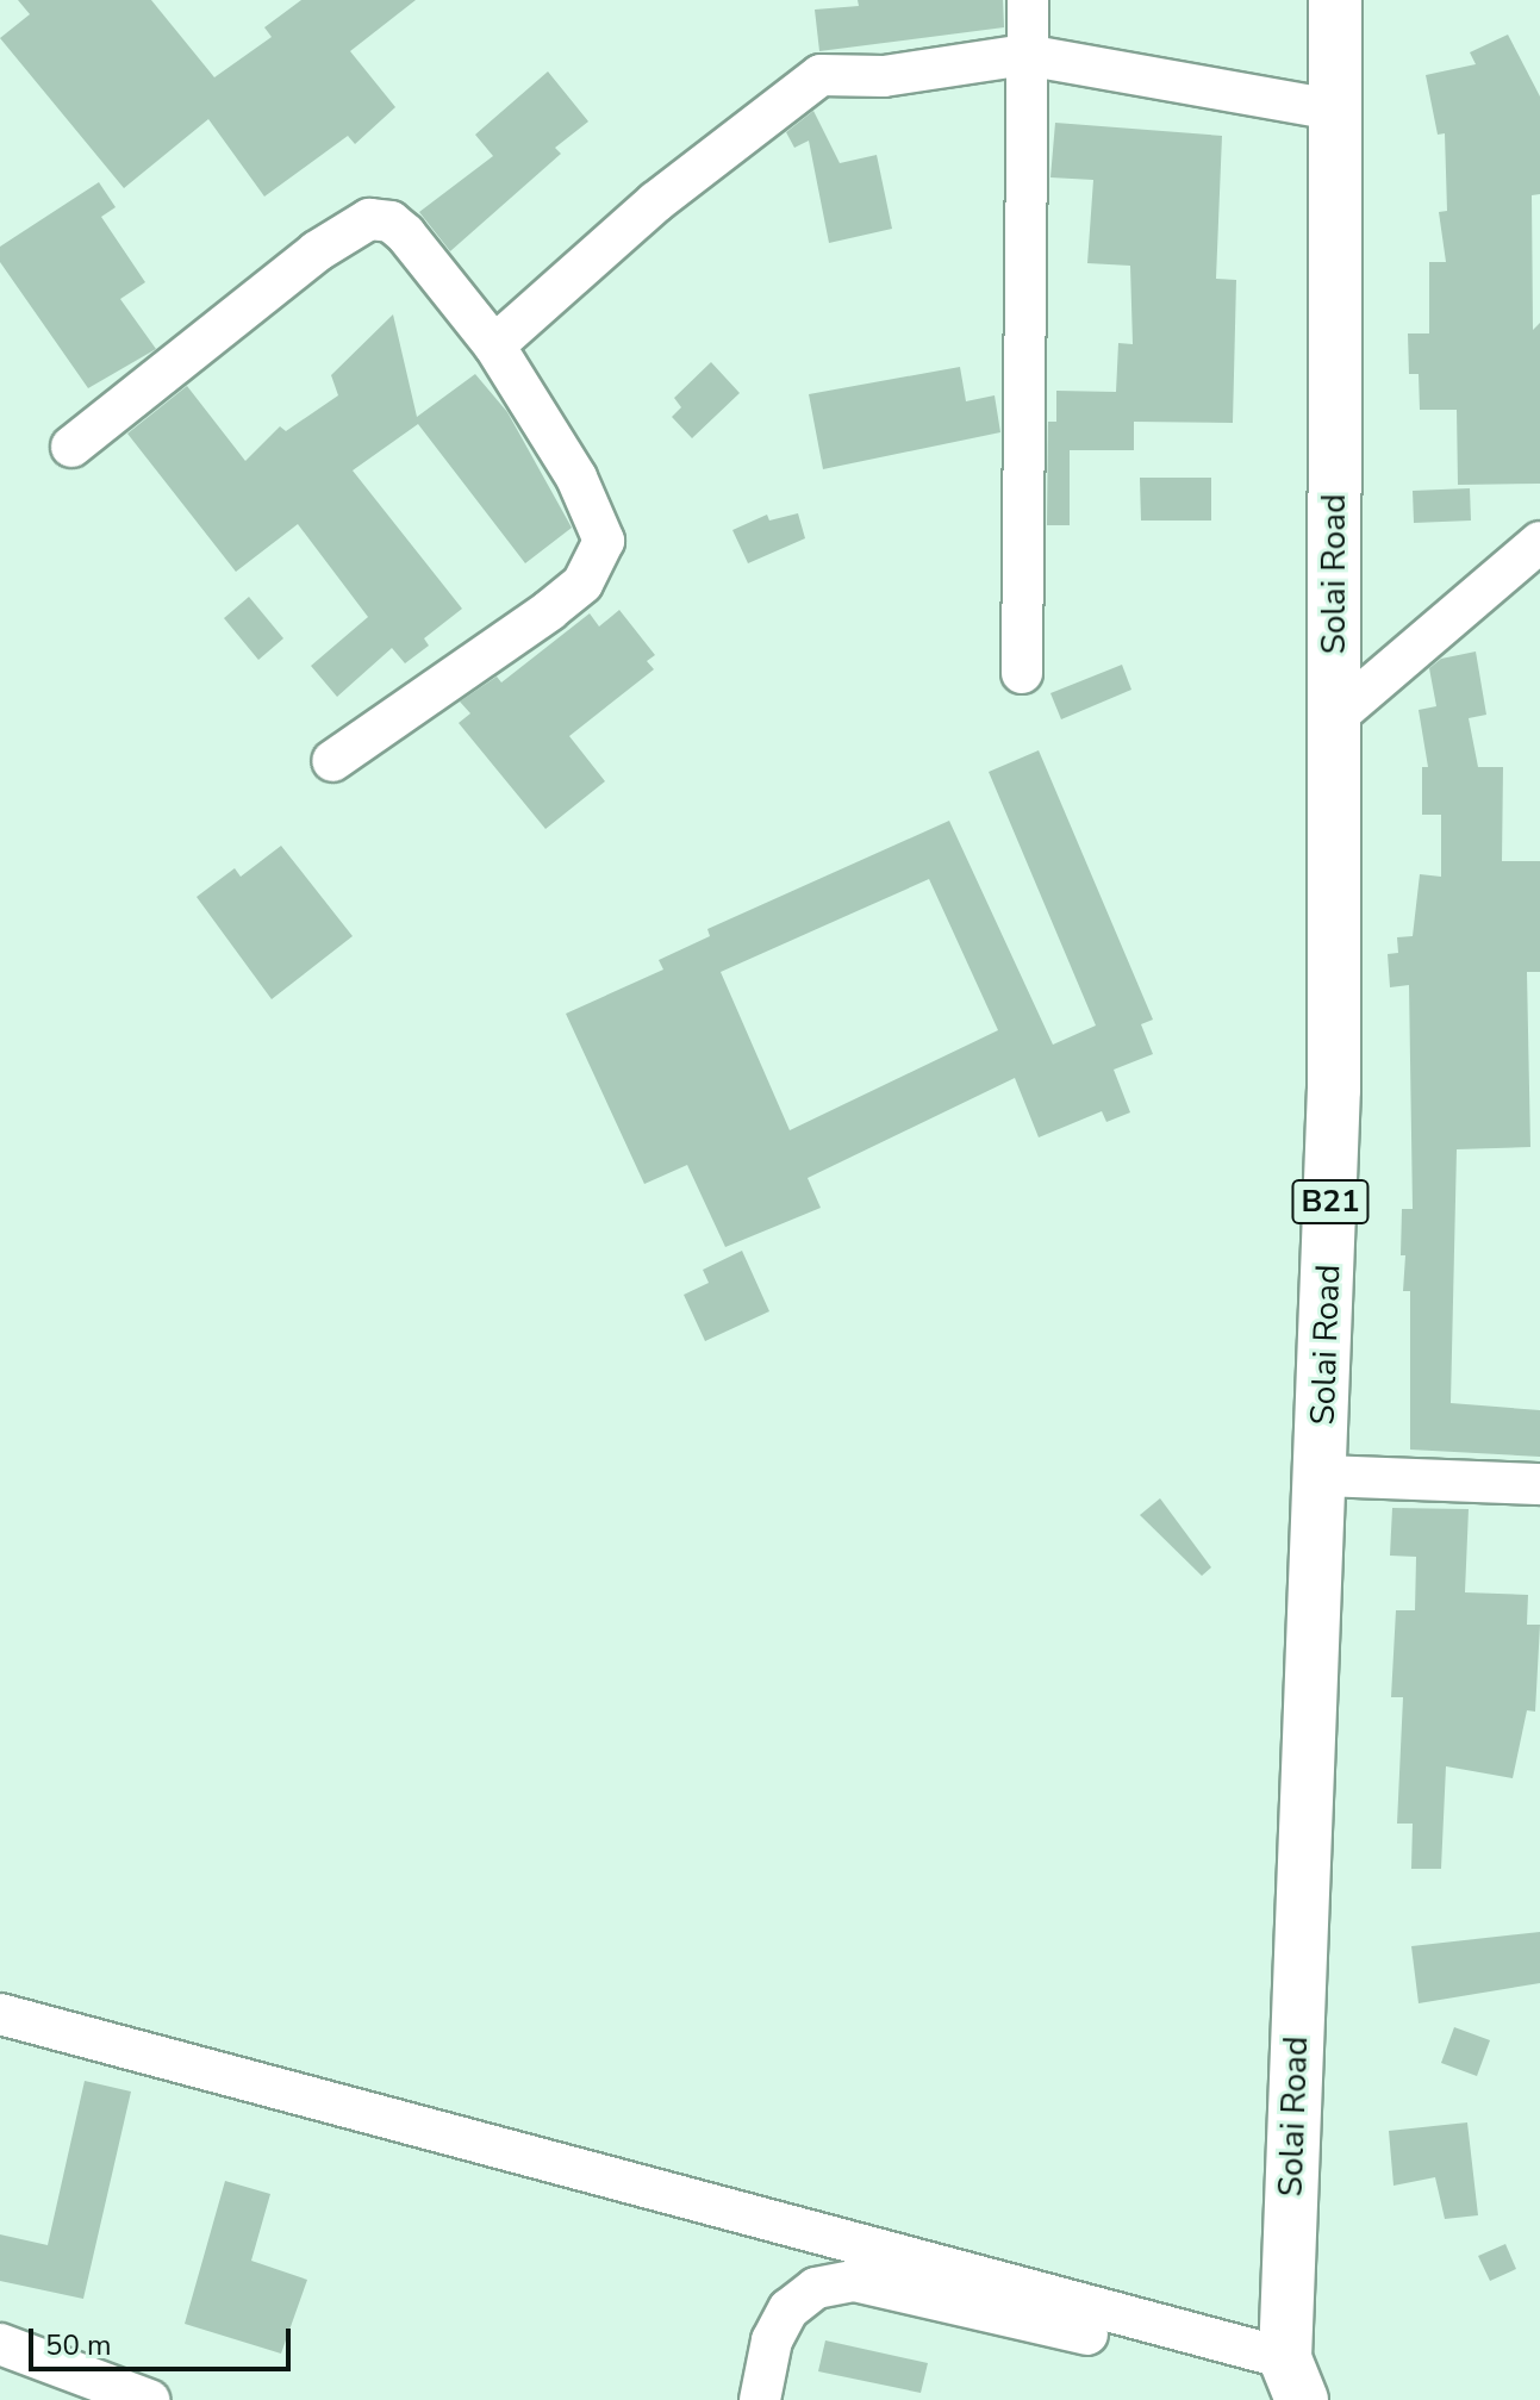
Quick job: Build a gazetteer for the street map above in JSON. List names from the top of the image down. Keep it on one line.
{"streets":{"highway":["Solai Road","B21"]},"scale_bar":"50 m"}
